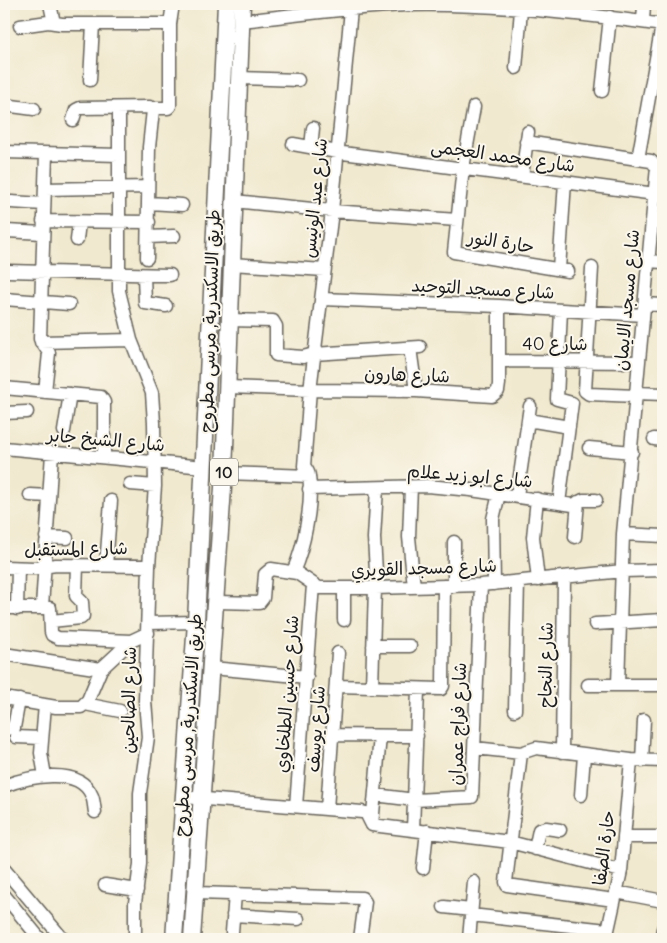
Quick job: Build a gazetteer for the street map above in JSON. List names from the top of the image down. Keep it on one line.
{"streets":{"main road":["طريق الاسكندرية, مرسى مطروح","10"],"street":["شارع محمد العجمى","شارع عبد الونيس","حارة النور","شارع مسجد التوحيد","شارع مسجد الايمان","شارع 40","شارع هارون","شارع الشيخ جابر","شارع ابو زيد علام","شارع المستقبل","شارع مسجد القويري","شارع النجاح","شارع حسين الطلخاوي","شارع الصالحين","شارع فراج عمران","شارع يوسف","حارة الصفا"]},"crossings":[["شارع محمد العجمى","شارع عبد الونيس"],["شارع محمد العجمى","حارة النور"],["شارع محمد العجمى","شارع مسجد الايمان"],["شارع عبد الونيس","شارع مسجد التوحيد"],["شارع عبد الونيس","شارع هارون"],["شارع عبد الونيس","شارع ابو زيد علام"],["شارع عبد الونيس","شارع مسجد القويري"],["شارع مسجد التوحيد","شارع مسجد الايمان"],["شارع مسجد التوحيد","شارع هارون"],["شارع مسجد الايمان","شارع 40"],["شارع مسجد الايمان","شارع مسجد القويري"],["طريق الاسكندرية, مرسى مطروح","شارع هارون"],["طريق الاسكندرية, مرسى مطروح","شارع الشيخ جابر"],["طريق الاسكندرية, مرسى مطروح","شارع مسجد القويري"],["شارع 40","شارع هارون"],["شارع الشيخ جابر","شارع الصالحين"],["شارع المستقبل","شارع الصالحين"],["شارع مسجد القويري","شارع النجاح"],["شارع مسجد القويري","شارع حسين الطلخاوي"],["شارع مسجد القويري","شارع فراج عمران"]]}
